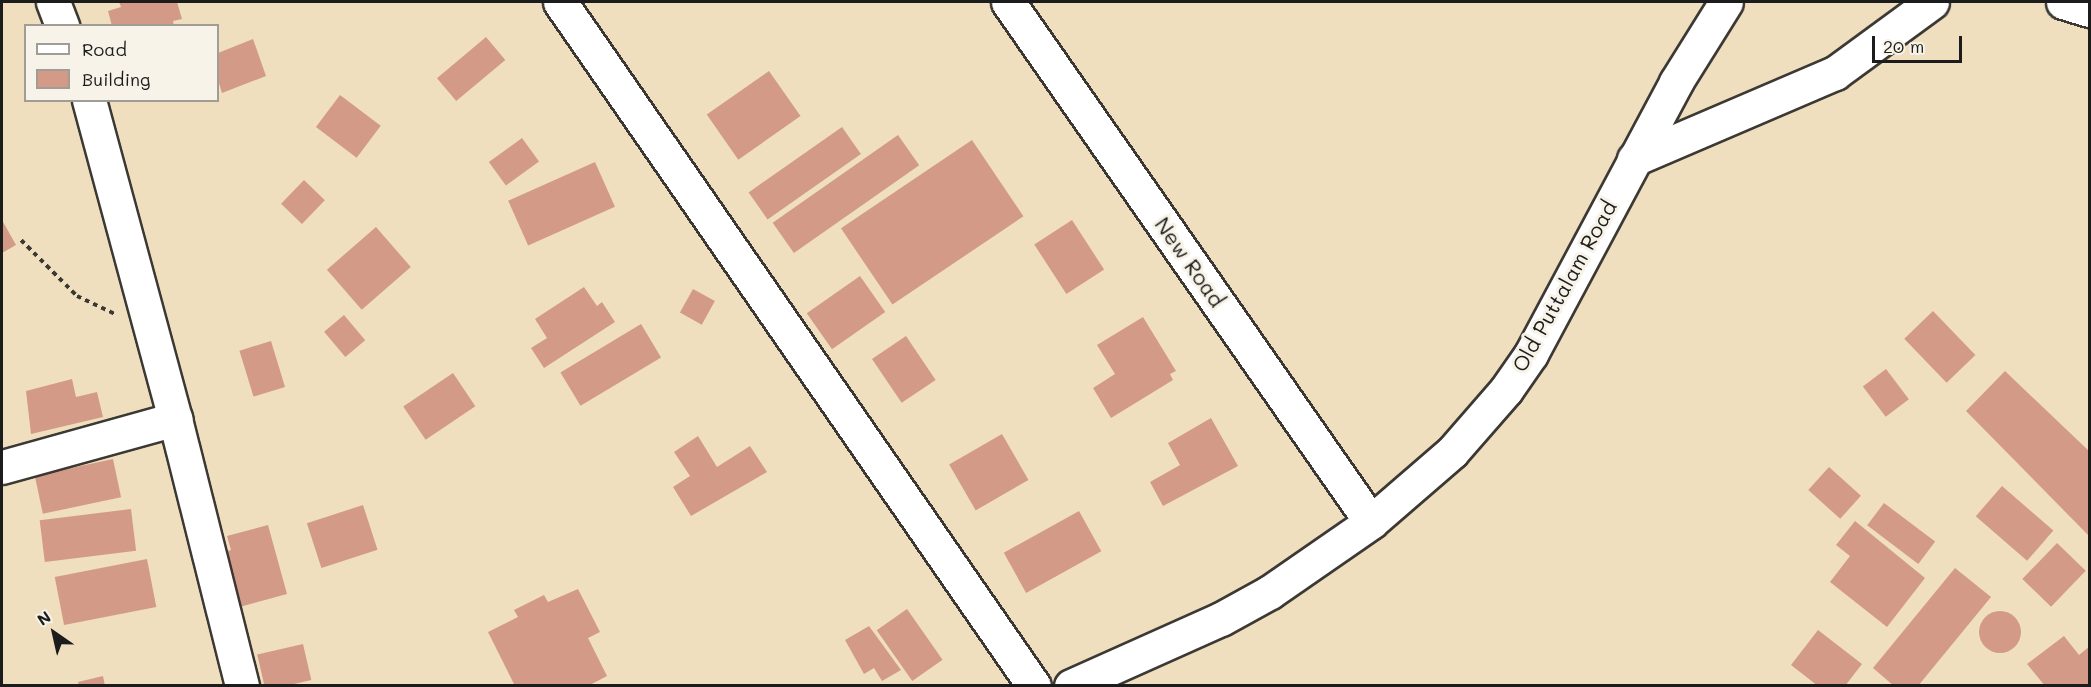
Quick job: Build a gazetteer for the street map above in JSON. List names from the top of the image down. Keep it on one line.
{"streets":{"street":["New Road","Old Puttalam Road"]},"crossings":[["New Road","Old Puttalam Road"]],"legend":["Road","Building"],"scale_bar":"20 m","north":"top left"}
